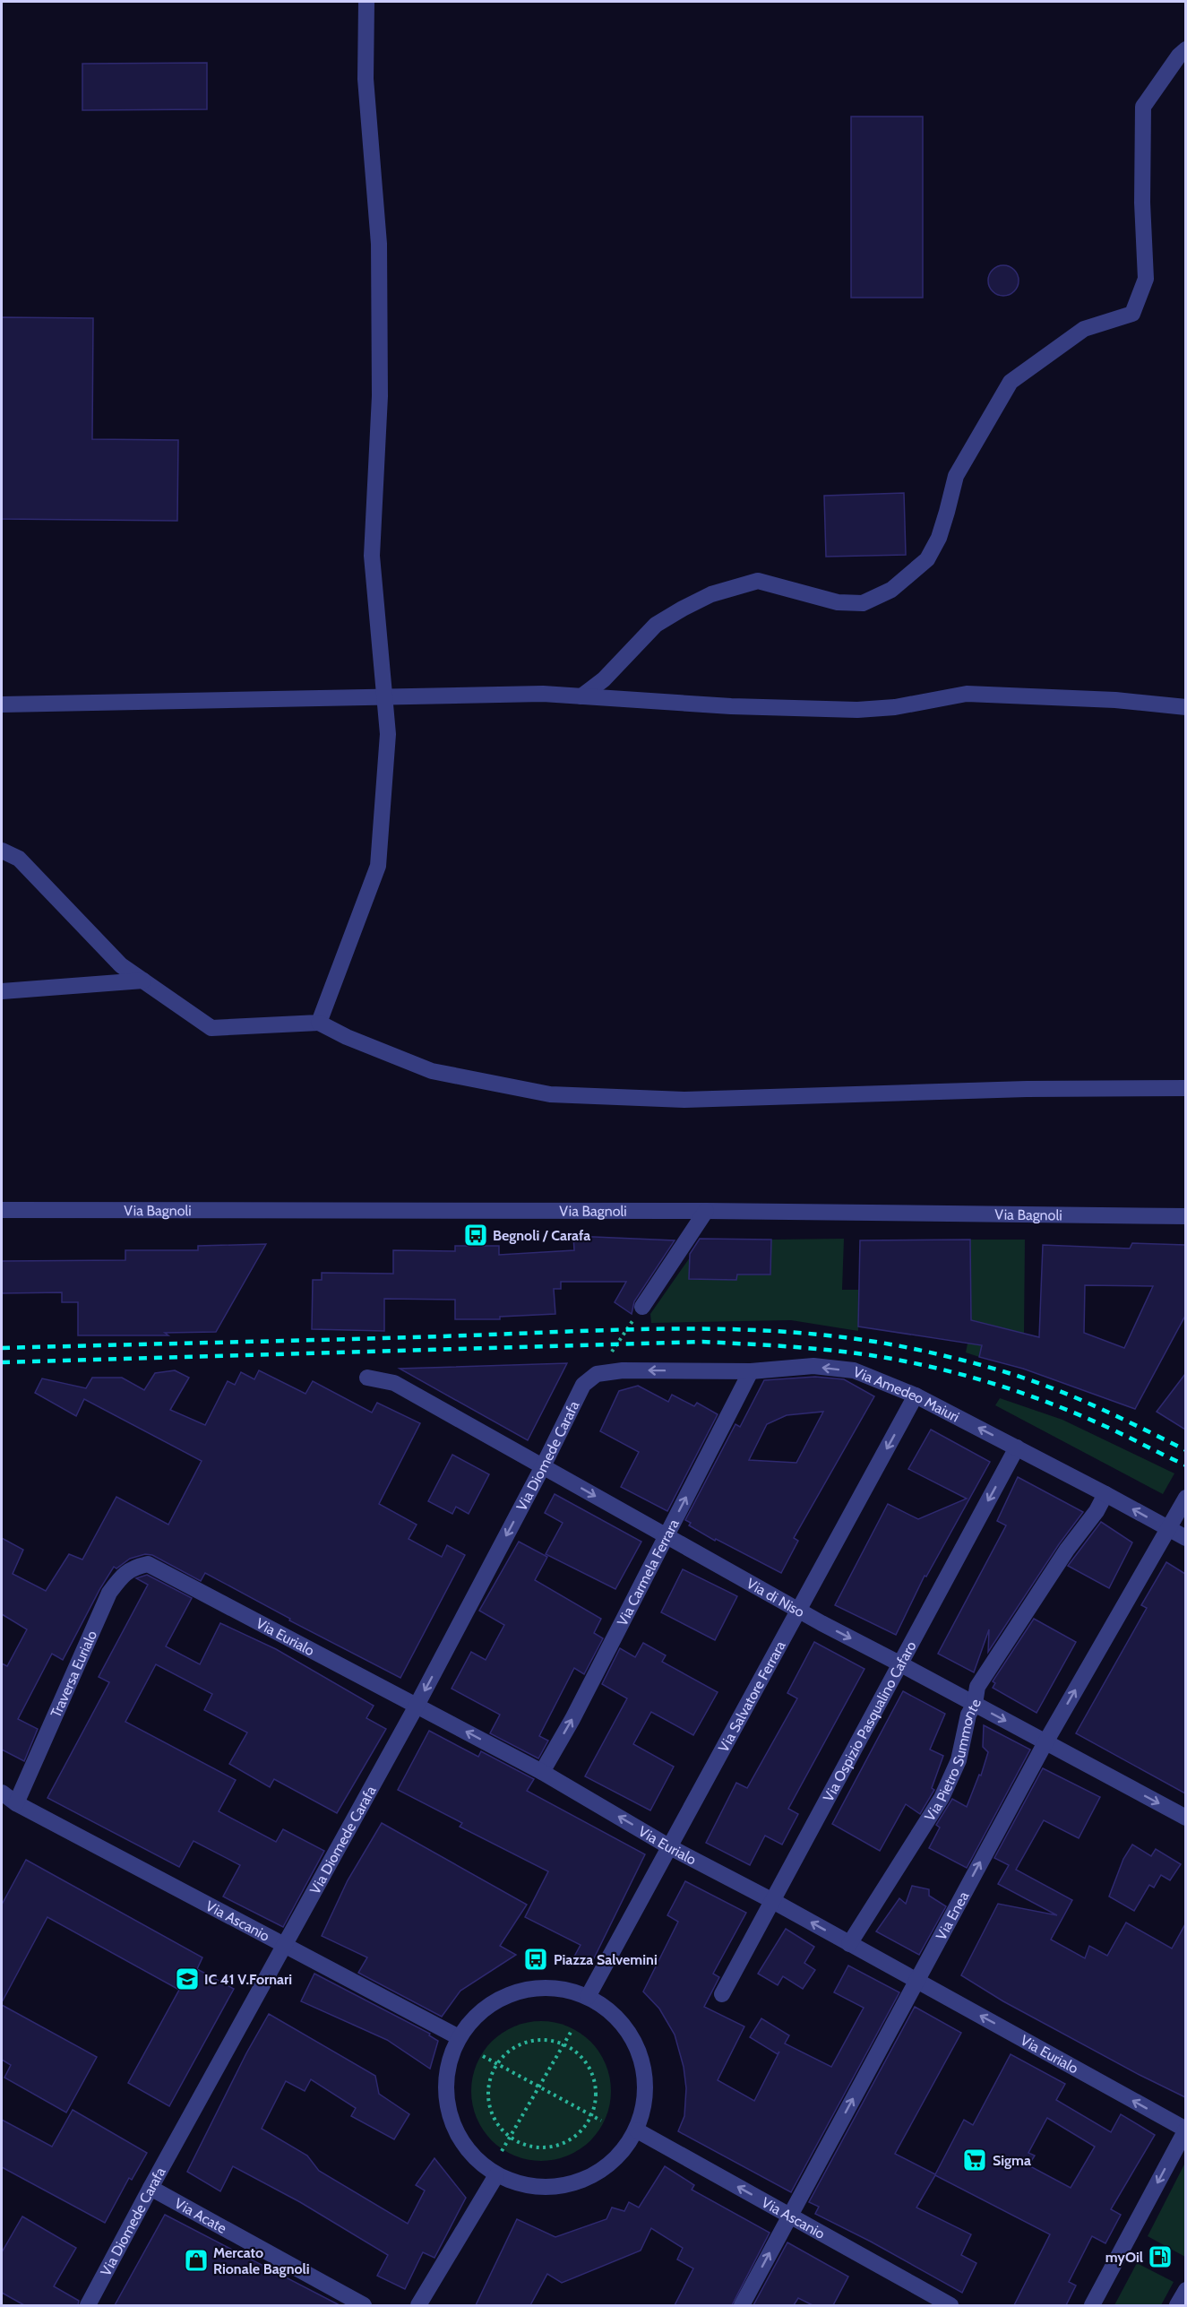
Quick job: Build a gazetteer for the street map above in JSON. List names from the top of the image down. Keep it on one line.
{"streets":{"street":["Via Bagnoli","Via Amedeo Maiuri","Via Diomede Carafa","Via Carmela Ferrara","Via di Niso","Via Eurialo","Traversa Eurialo","Via Salvatore Ferrara","Via Ospizio Pasqualino Cafaro","Via Pietro Summonte","Via Enea","Via Ascanio","Via Acate"]},"crossings":[["Via Amedeo Maiuri","Via Diomede Carafa"],["Via Amedeo Maiuri","Via Carmela Ferrara"],["Via Amedeo Maiuri","Via Salvatore Ferrara"],["Via Amedeo Maiuri","Via Ospizio Pasqualino Cafaro"],["Via Amedeo Maiuri","Via Pietro Summonte"],["Via Amedeo Maiuri","Via Enea"],["Via Diomede Carafa","Via di Niso"],["Via Diomede Carafa","Via Eurialo"],["Via Diomede Carafa","Via Ascanio"],["Via Diomede Carafa","Via Acate"],["Via Carmela Ferrara","Via di Niso"],["Via Carmela Ferrara","Via Eurialo"],["Via di Niso","Via Salvatore Ferrara"],["Via di Niso","Via Ospizio Pasqualino Cafaro"],["Via di Niso","Via Pietro Summonte"],["Via di Niso","Via Enea"],["Via Eurialo","Traversa Eurialo"],["Via Eurialo","Via Salvatore Ferrara"],["Via Eurialo","Via Ospizio Pasqualino Cafaro"],["Via Eurialo","Via Pietro Summonte"],["Via Eurialo","Via Enea"],["Traversa Eurialo","Via Ascanio"],["Via Enea","Via Ascanio"]],"one_way":["Via Amedeo Maiuri","Via Carmela Ferrara","Via di Niso","Via Eurialo","Via Salvatore Ferrara","Via Ospizio Pasqualino Cafaro","Via Enea"],"places":{"bus stop":["Begnoli / Carafa","Piazza Salvemini"],"school or university":["IC 41 V.Fornari"],"supermarket":["Sigma"],"fuel station":["myOil"],"shop":["Mercato Rionale Bagnoli"]}}
